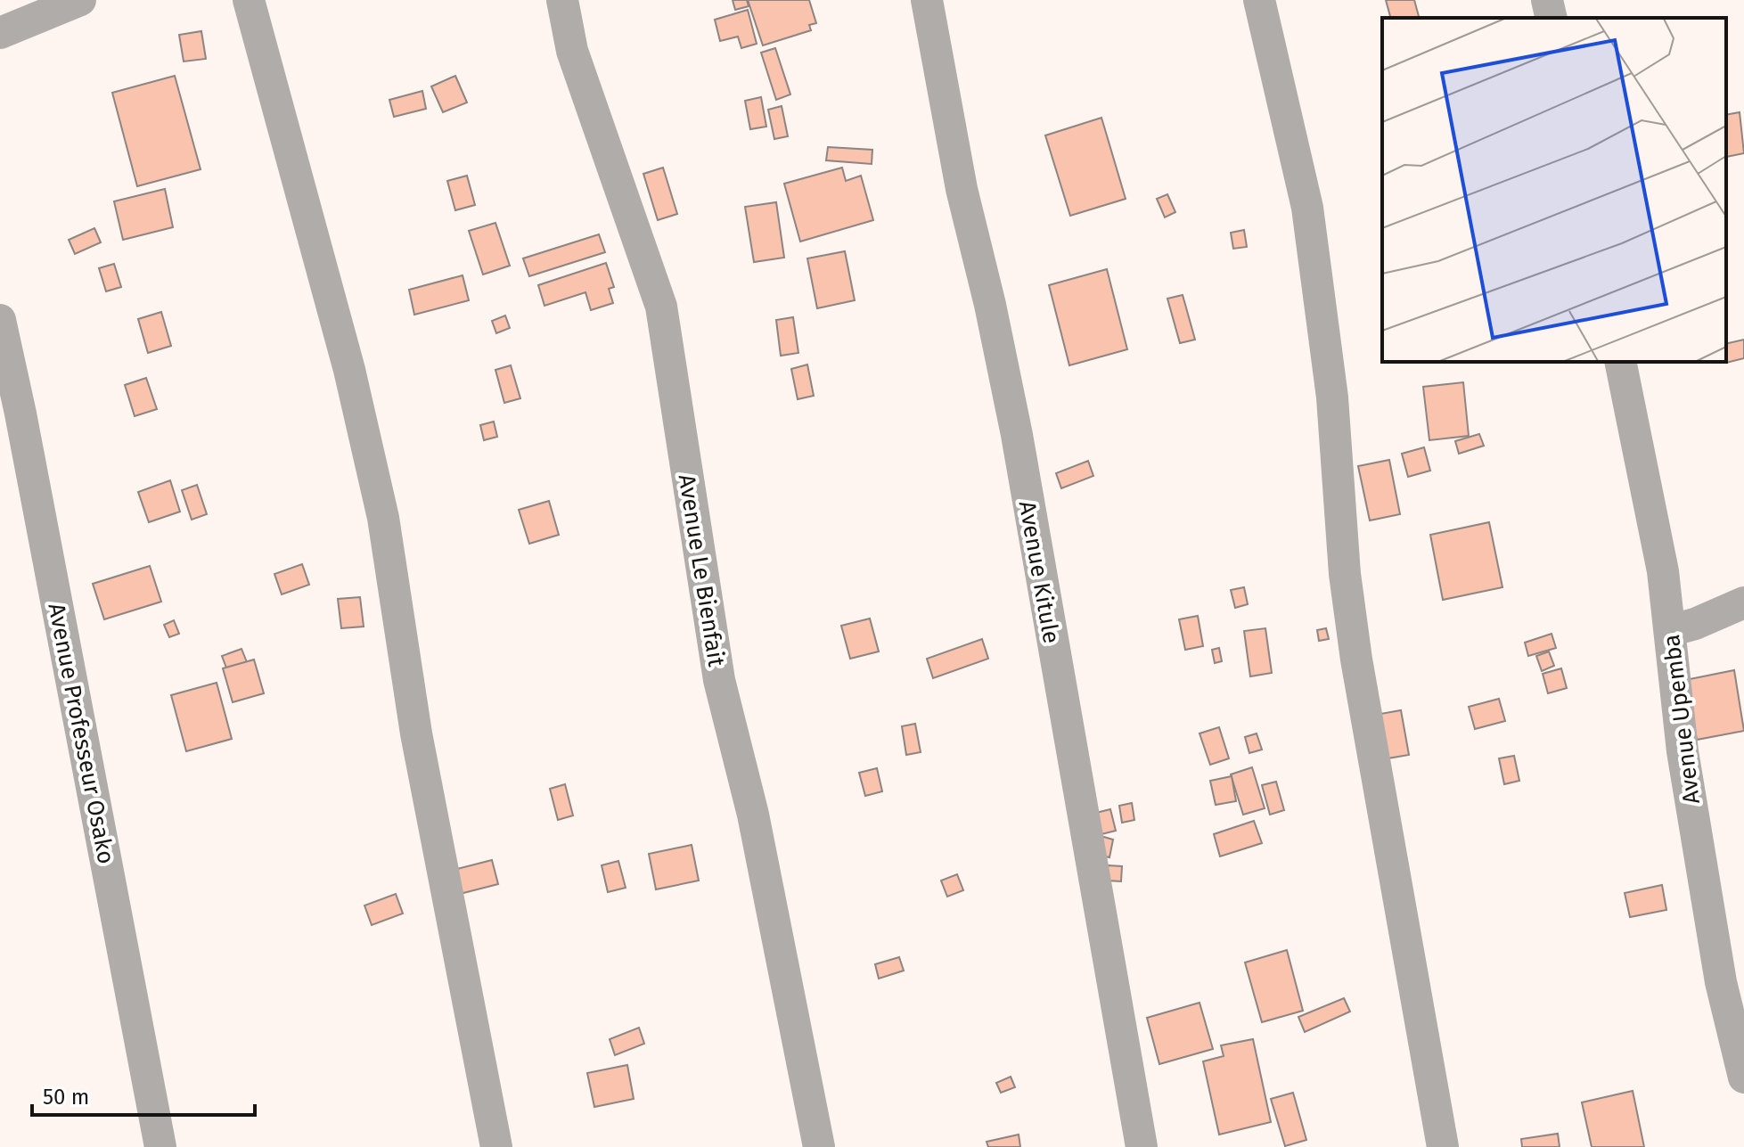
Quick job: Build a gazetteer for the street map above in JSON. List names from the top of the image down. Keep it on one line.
{"streets":{"street":["Avenue Le Bienfait","Avenue Kitule","Avenue Upemba","Avenue Professeur Osako"]},"scale_bar":"50 m"}
